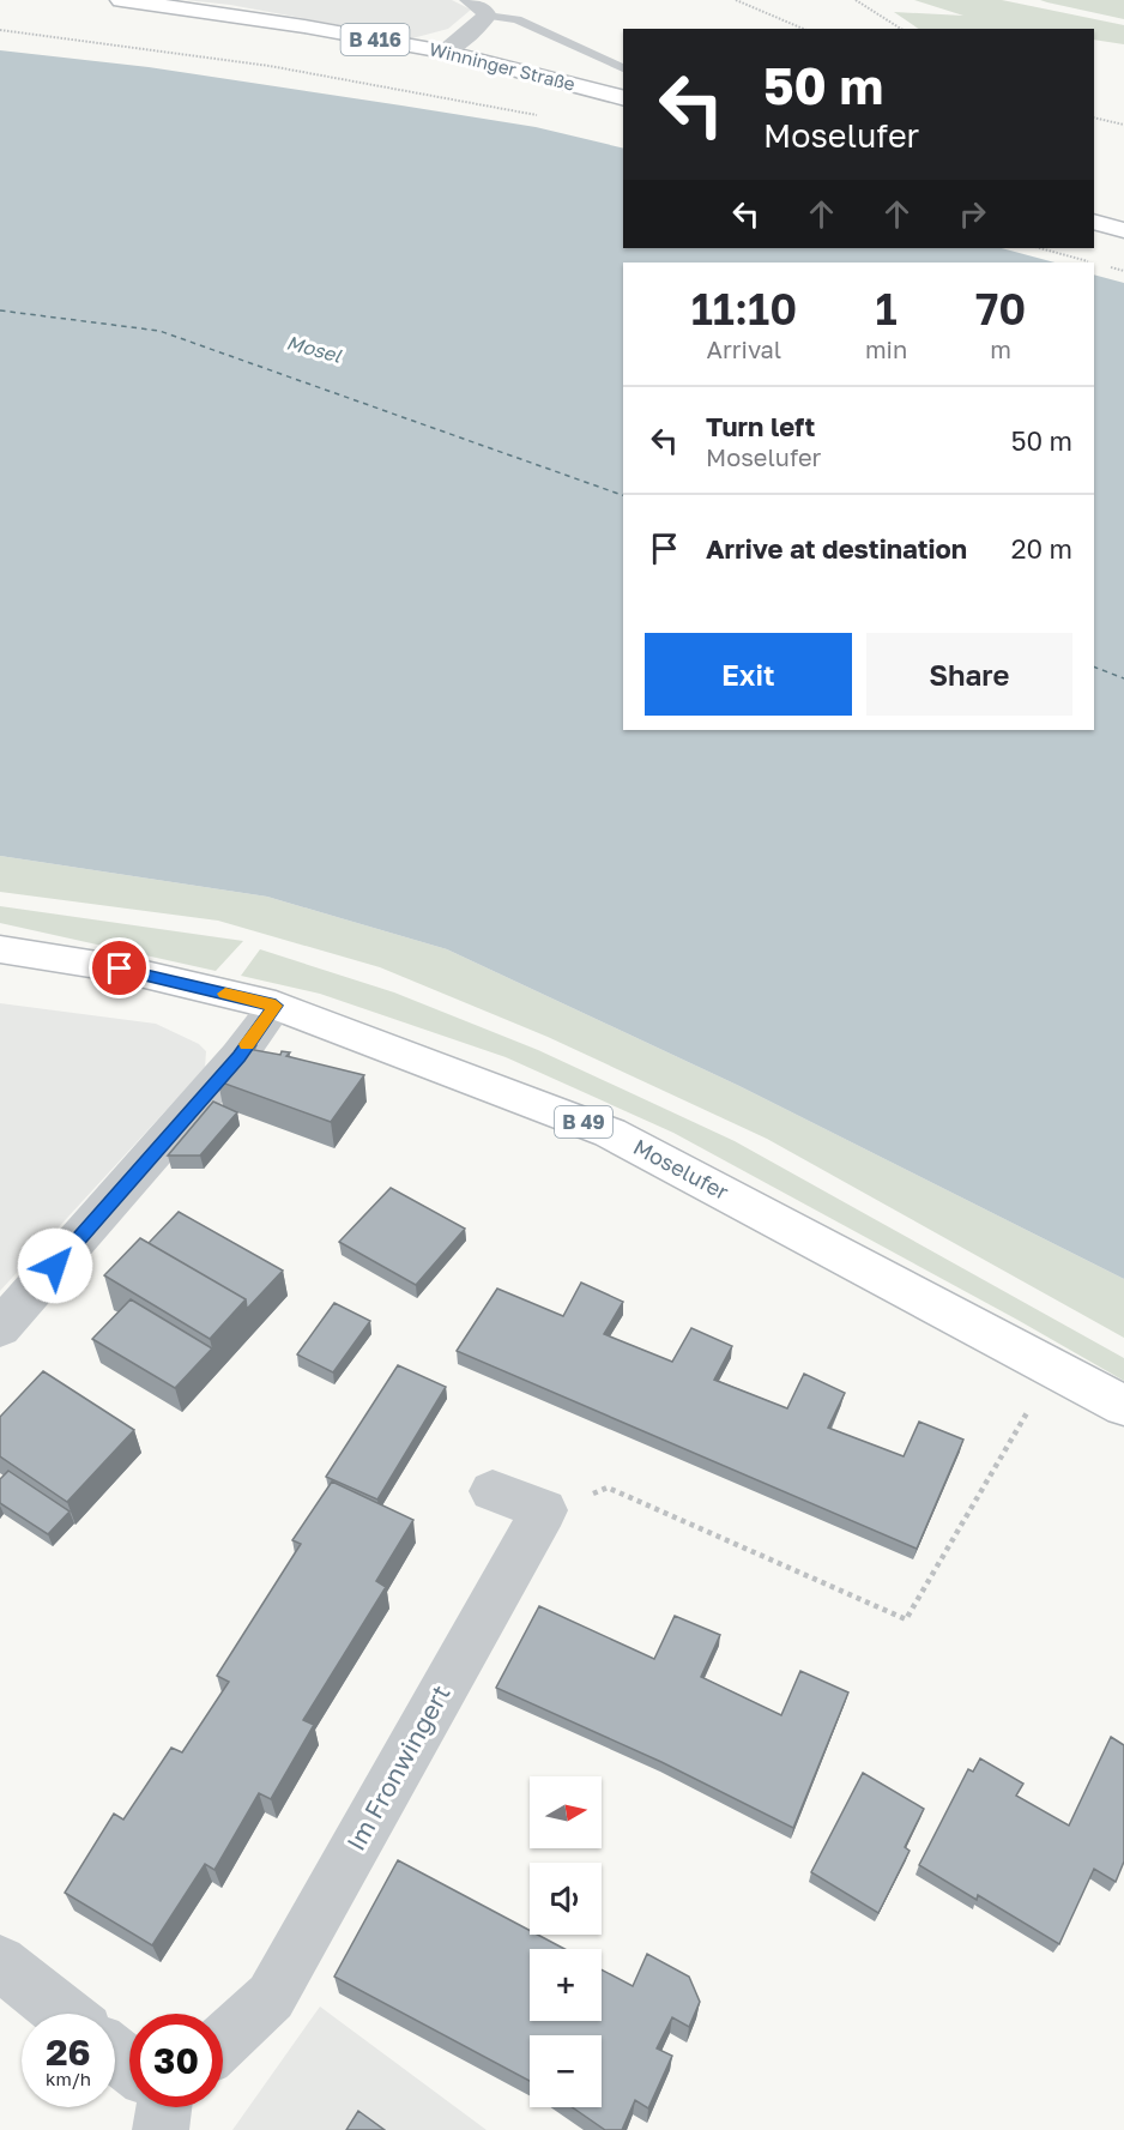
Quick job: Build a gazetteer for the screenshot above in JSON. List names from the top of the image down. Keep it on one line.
{"streets":{"main road":["B 416","Winninger Straße","B 49","Moselufer"],"street":["Im Fronwingert"]},"water":["Mosel"],"north":"right","page":{"turn":["50 m","Moselufer"],"eta":["11:10","Arrival","1","min","70","m"],"list":[{"name":"Turn left","note":"Moselufer","value":"50 m"},{"name":"Arrive at destination","value":"20 m"}],"buttons":["Exit","Share"],"map_buttons":["+","−"],"speed":"26 km/h","limit":"30"}}
